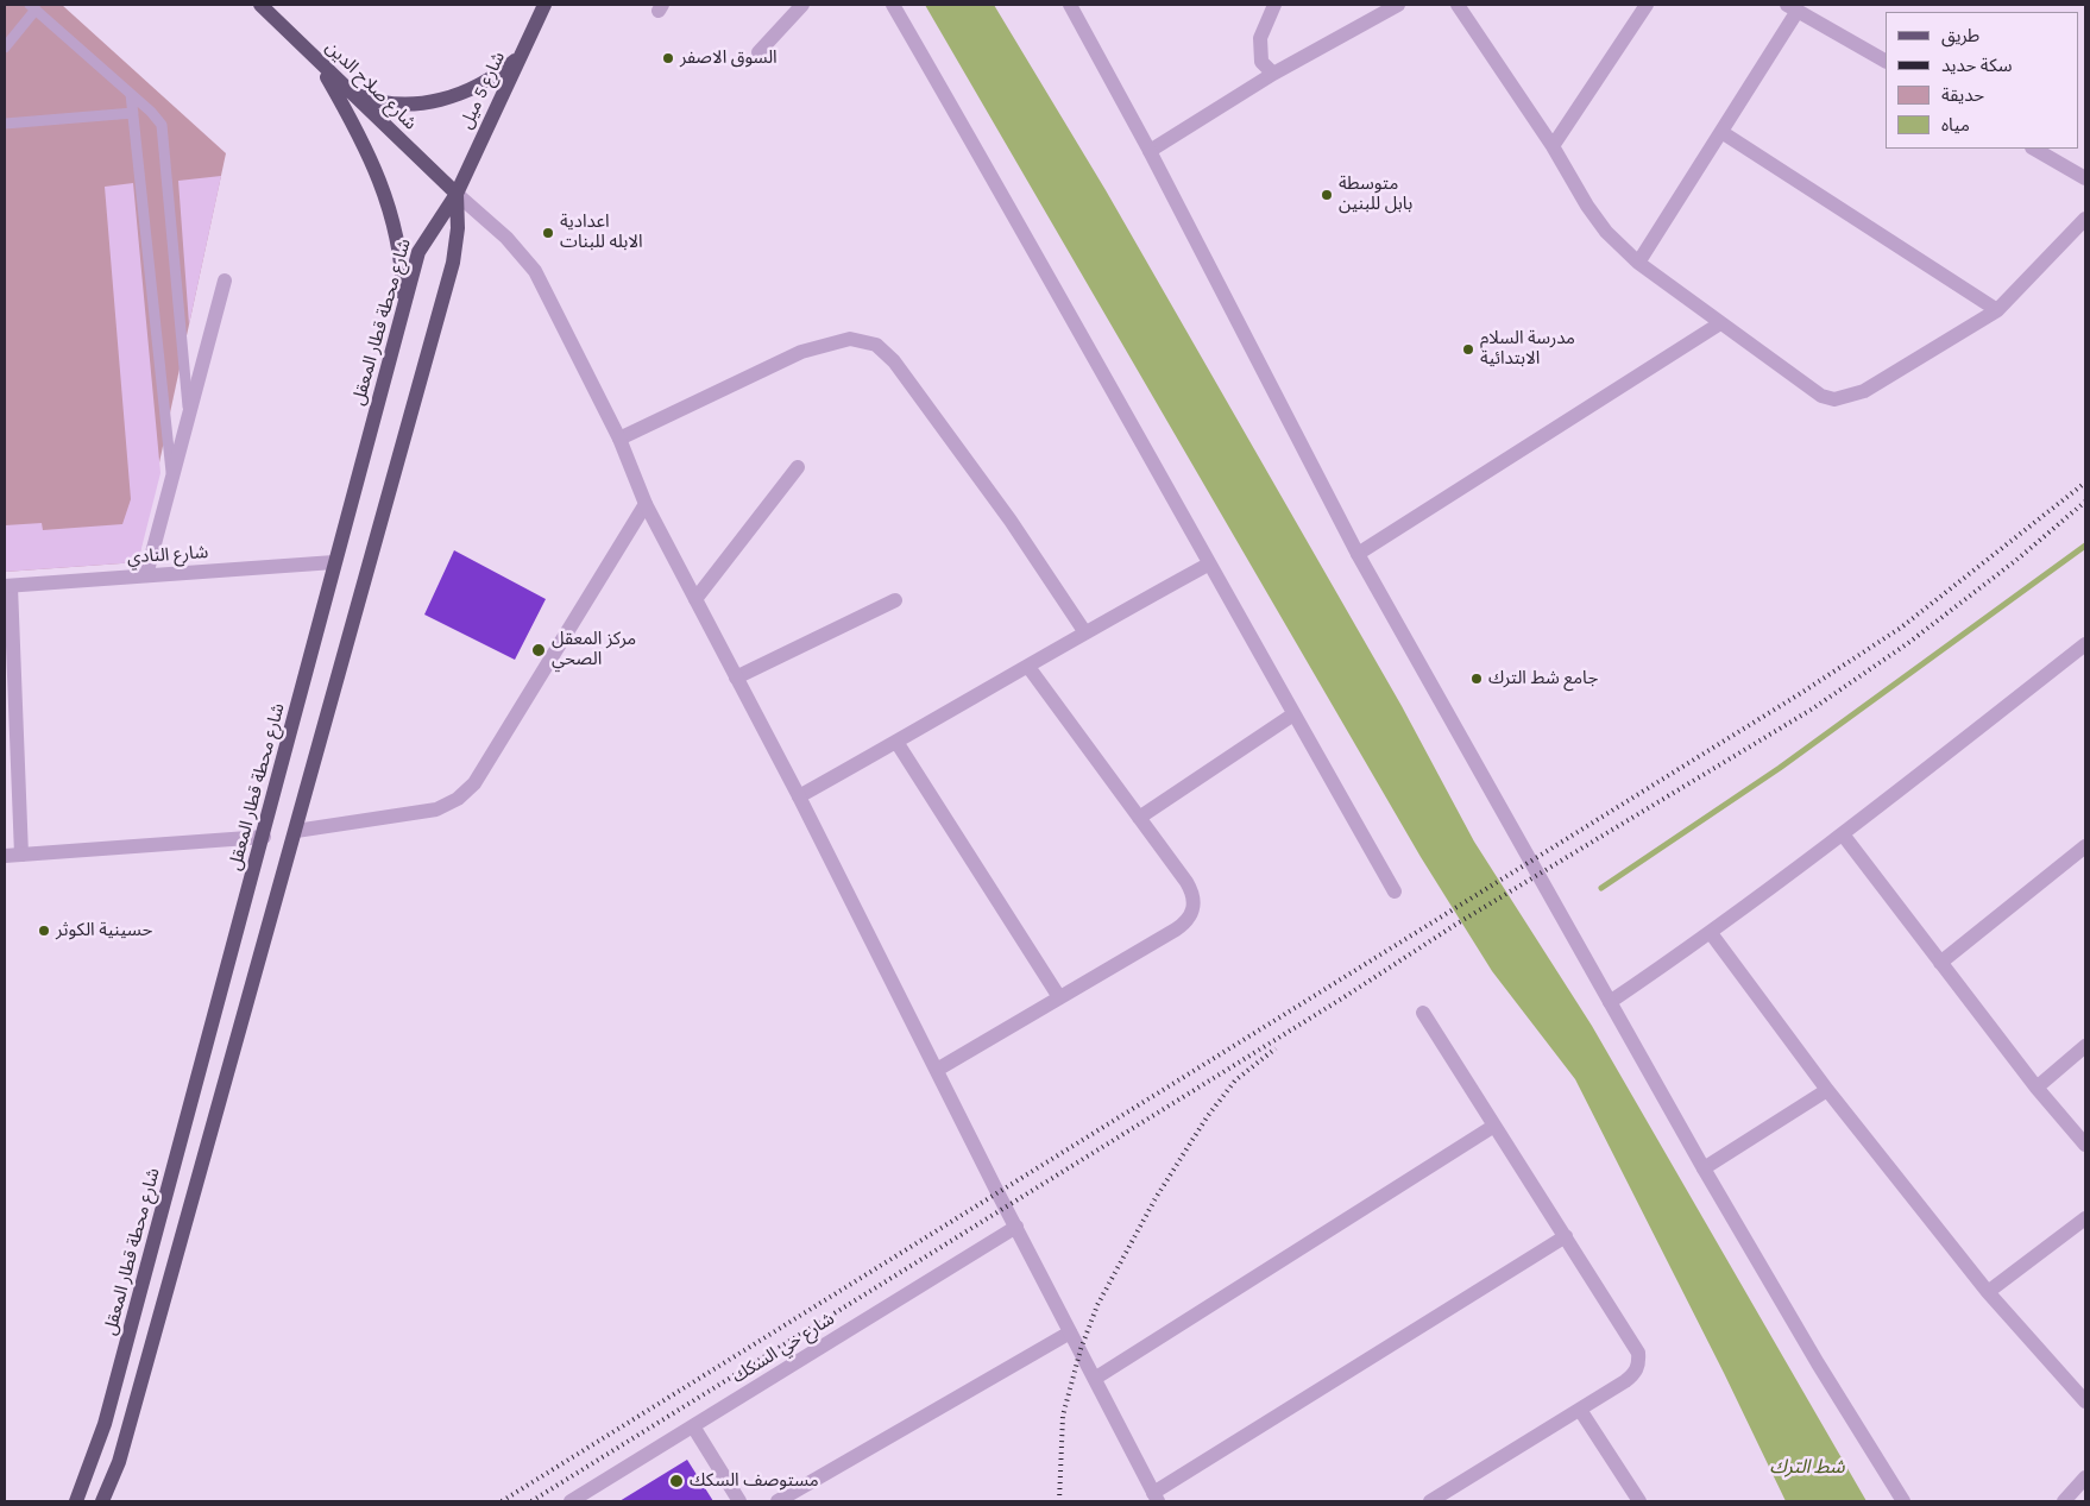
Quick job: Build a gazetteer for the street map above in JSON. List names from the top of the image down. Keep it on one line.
{"streets":{"main road":["شارع صلاح الدين","شارع 5 ميل","شارع محطة قطار المعقل"],"street":["شارع النادي","شارع حي السكك"]},"crossings":[["شارع صلاح الدين","شارع 5 ميل"],["شارع صلاح الدين","شارع محطة قطار المعقل"],["شارع 5 ميل","شارع محطة قطار المعقل"],["شارع محطة قطار المعقل","شارع النادي"]],"water":["شط الترك"],"places":["السوق الاصفر","متوسطة بابل للبنين","اعدادية الابله للبنات","مدرسة السلام الابتدائية","مركز المعقل الصحي","جامع شط الترك","حسينية الكوثر","مستوصف السكك"],"legend":["طريق","سكة حديد","حديقة","مياه"]}
